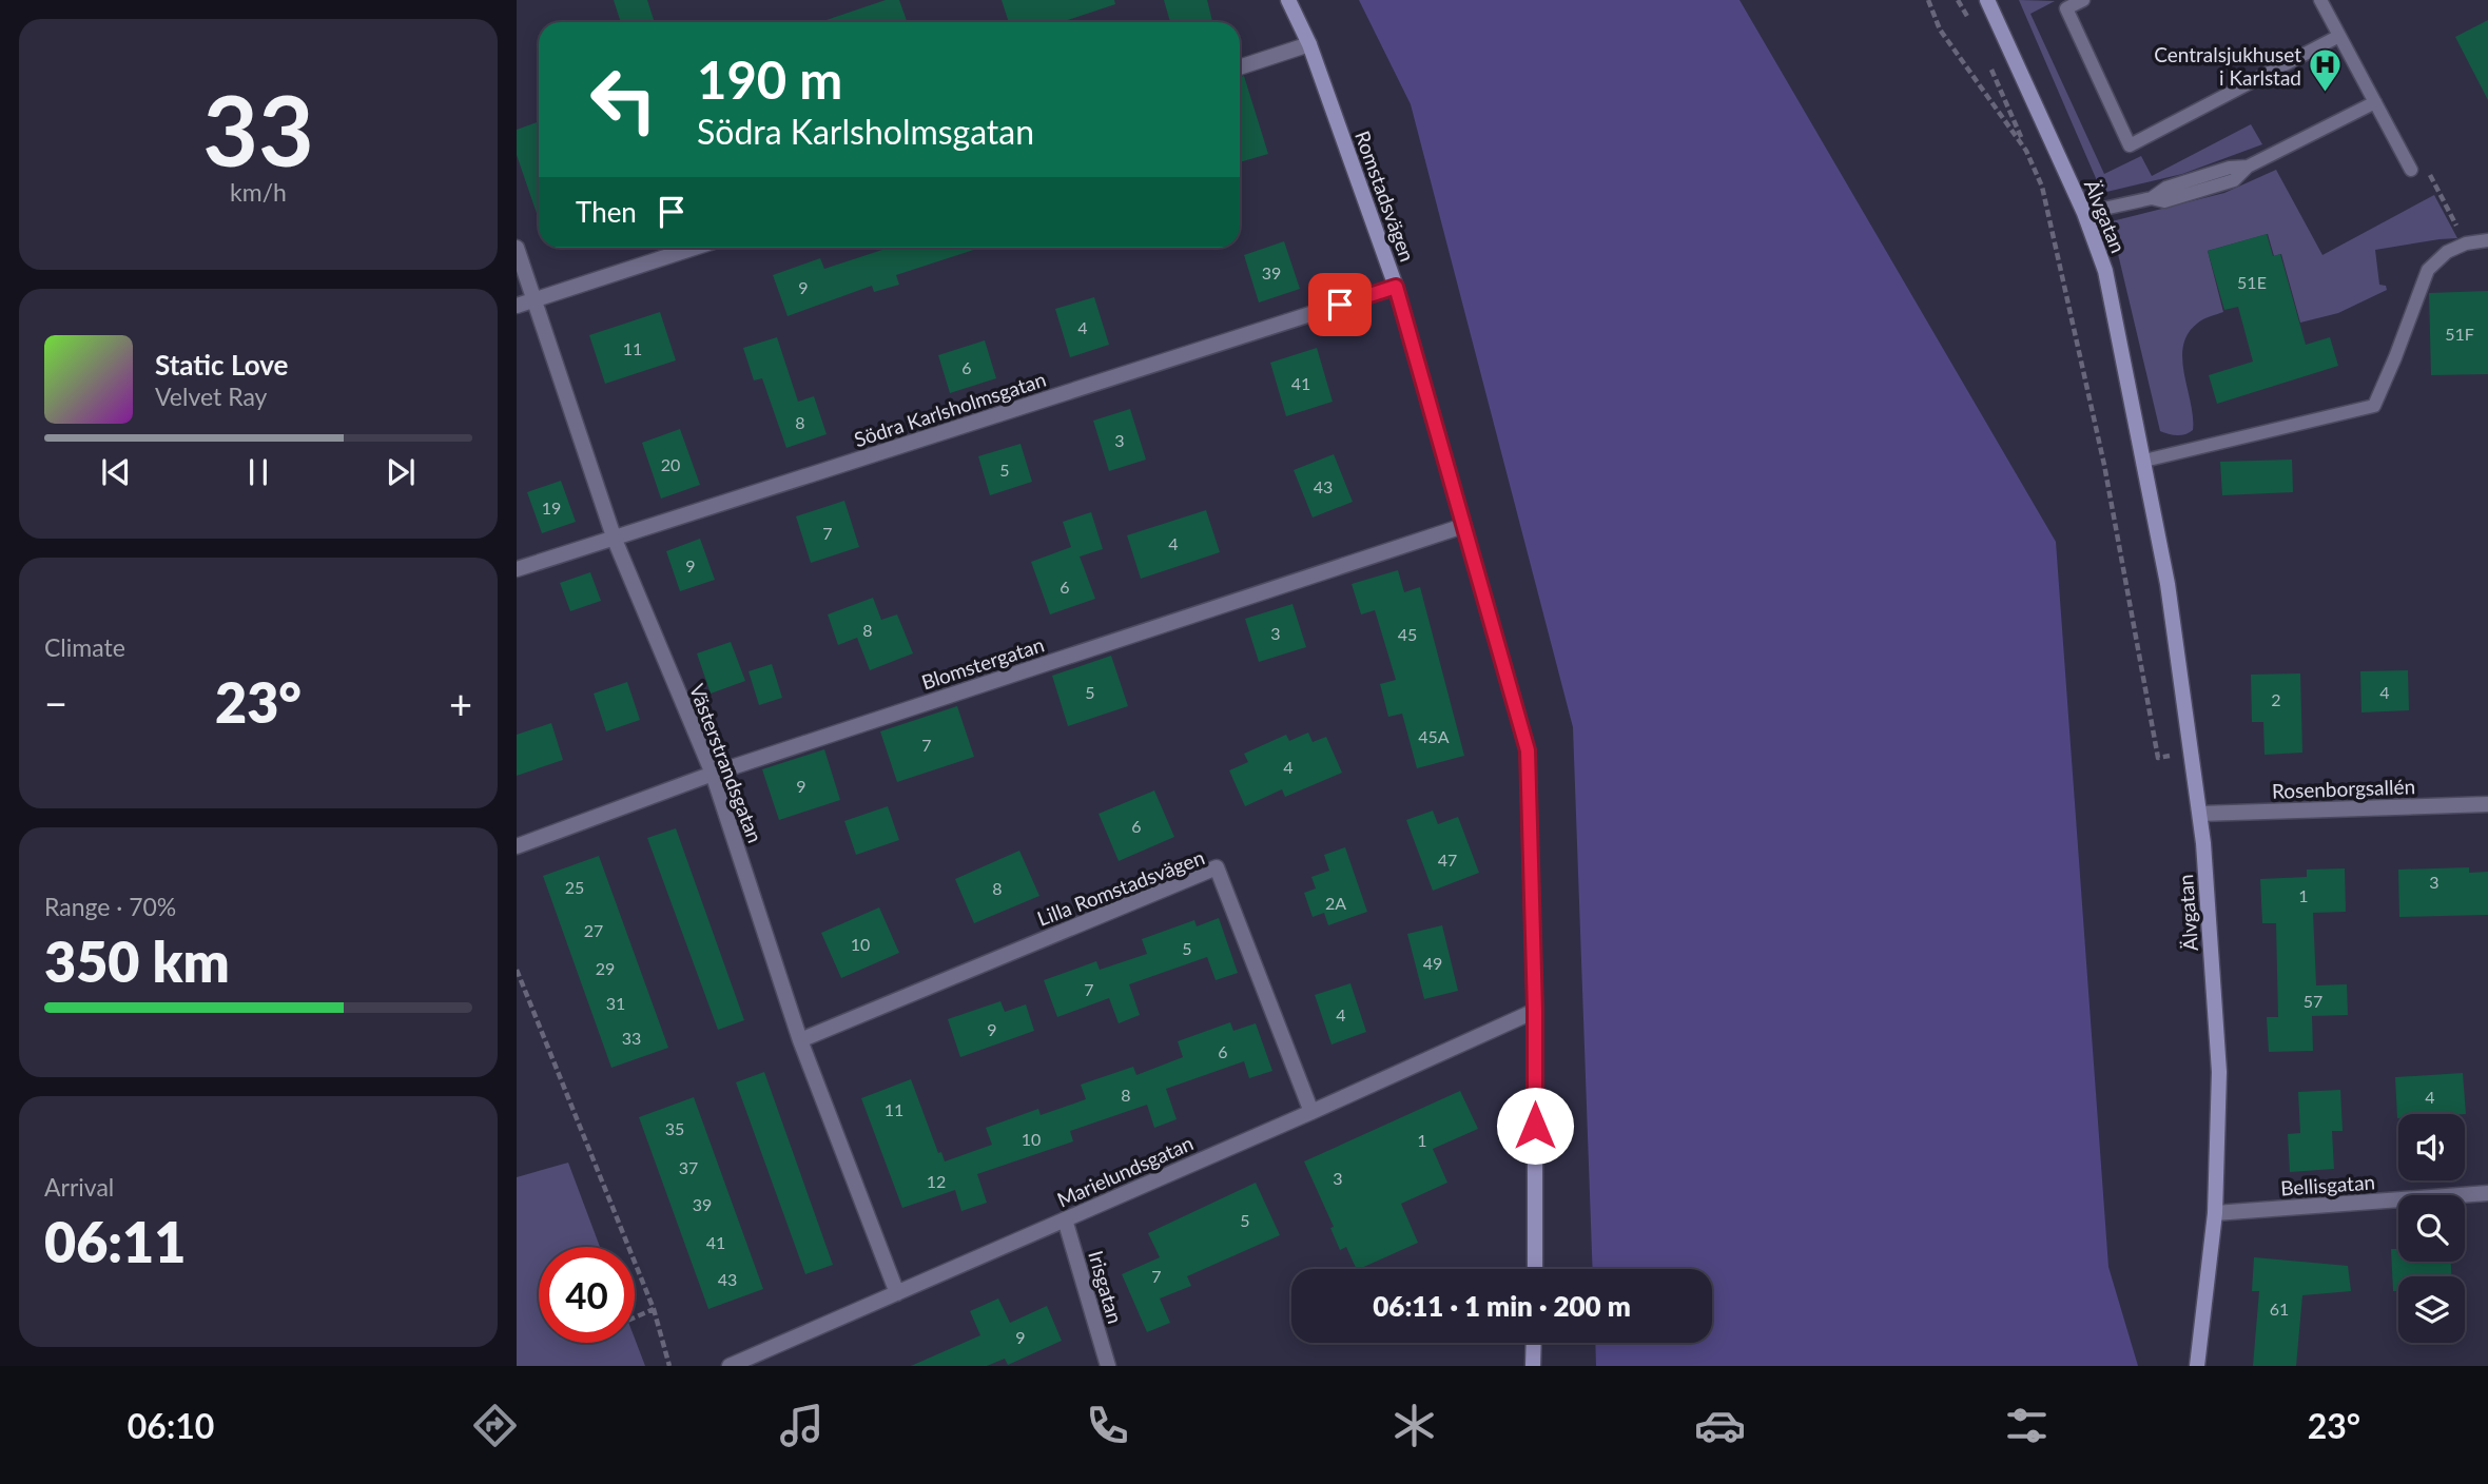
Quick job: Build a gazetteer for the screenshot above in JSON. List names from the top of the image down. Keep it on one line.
{"streets":{"street":["Romstadsvägen","Älvgatan","Södra Karlsholmsgatan","Blomstergatan","Västerstrandsgatan","Rosenborgsallén","Lilla Romstadsvägen","Marielundsgatan","Bellisgatan","Irisgatan"]},"crossings":[["Romstadsvägen","Södra Karlsholmsgatan"],["Romstadsvägen","Blomstergatan"],["Romstadsvägen","Marielundsgatan"],["Älvgatan","Rosenborgsallén"],["Älvgatan","Bellisgatan"],["Södra Karlsholmsgatan","Västerstrandsgatan"],["Blomstergatan","Västerstrandsgatan"],["Västerstrandsgatan","Lilla Romstadsvägen"],["Västerstrandsgatan","Marielundsgatan"],["Lilla Romstadsvägen","Marielundsgatan"],["Marielundsgatan","Irisgatan"]],"places":{"hospital":["Centralsjukhuset i Karlstad"]},"house_numbers":["39","51E","9","4","51F","11","6","41","8","3","20","5","43","19","7","4","9","6","8","3","45","5","4","2","45A","7","4","9","6","47","3","25","8","1","2A","27","10","5","49","29","7","57","31","4","9","33","6","8","4","11","35","10","1","37","3","12","39","5","41","7","43","61","9"],"page":{"tile":[["33","km/h"],"Climate",["Range · 70%","350 km"],["Arrival","06:11"]],"turn":["190 m","Södra Karlsholmsgatan"],"then":"Then","song":["Static Love","Velvet Ray"],"heat":["−","23°","+"],"limit":"40","trip":"06:11 · 1 min · 200 m","tabs":["06:10","23°"]}}
